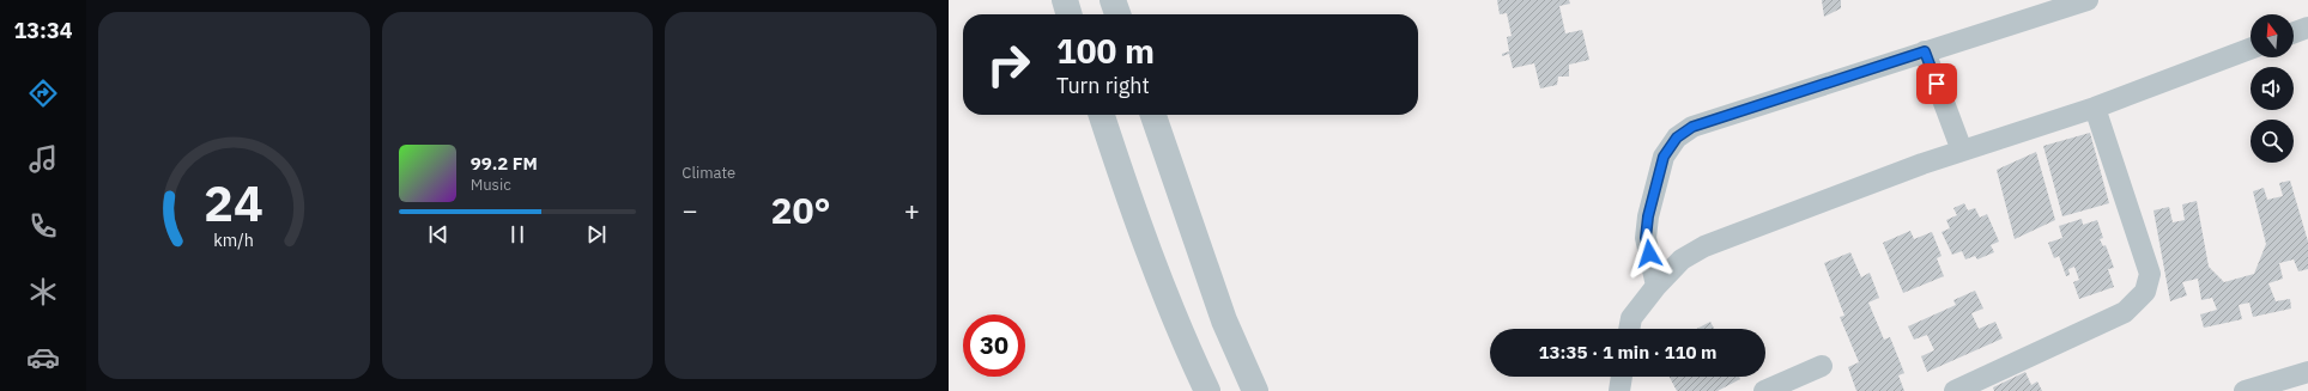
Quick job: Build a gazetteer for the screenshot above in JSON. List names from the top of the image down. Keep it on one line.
{"north":"top","page":{"tabs":"13:34","tile":"Climate","turn":["100 m","Turn right"],"song":["99.2 FM","Music"],"heat":["−","20°","+"],"limit":"30","trip":"13:35 · 1 min · 110 m","gauge":["24","km/h"]}}
